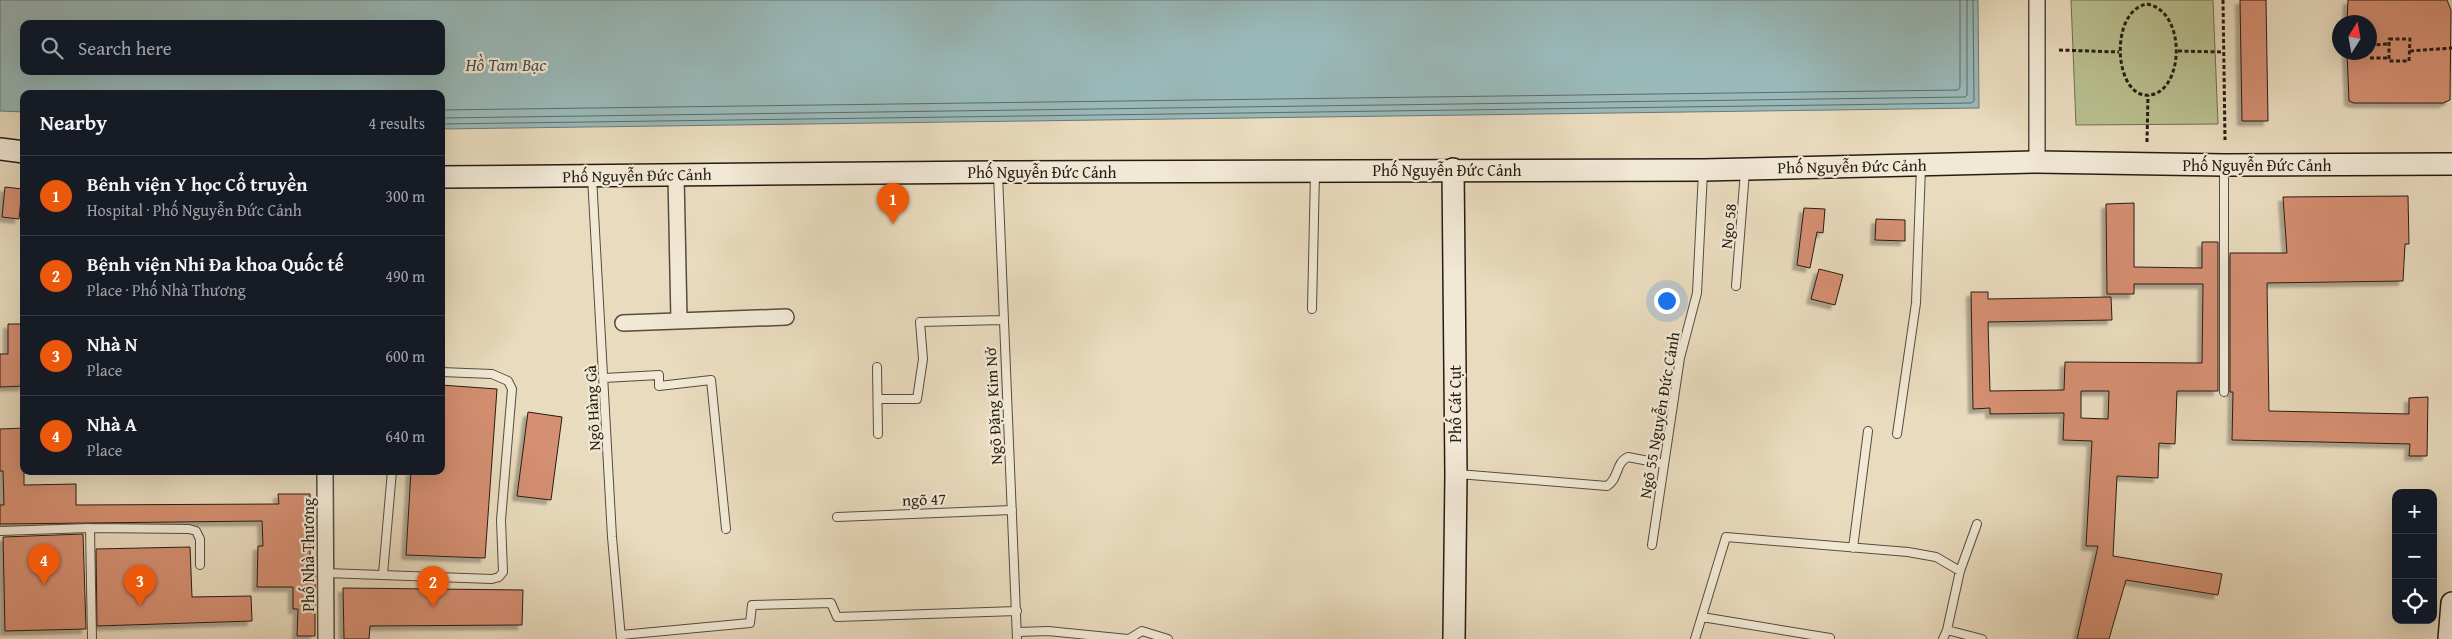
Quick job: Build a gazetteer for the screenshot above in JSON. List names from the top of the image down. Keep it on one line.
{"streets":{"main road":["Phố Nguyễn Đức Cảnh","Phố Cát Cụt"],"street":["Phố Nhà Thương"],"lane":["Ngo 58","Ngõ Đặng Kim Nở","Ngõ Hàng Gà","Ngõ 55 Nguyễn Đức Cảnh","ngõ 47"]},"crossings":[["Phố Nguyễn Đức Cảnh","Ngo 58"],["Phố Nguyễn Đức Cảnh","Phố Cát Cụt"],["Phố Nguyễn Đức Cảnh","Ngõ Đặng Kim Nở"],["Phố Nguyễn Đức Cảnh","Ngõ Hàng Gà"],["Phố Nguyễn Đức Cảnh","Ngõ 55 Nguyễn Đức Cảnh"],["Ngõ Đặng Kim Nở","ngõ 47"]],"water":["Hồ Tam Bạc"],"north":"top","page":{"search":"Search here","heading":["Nearby","4 results"],"list":[{"mark":"1","name":"Bênh viện Y học Cổ truyền","note":"Hospital · Phố Nguyễn Đức Cảnh","value":"300 m"},{"mark":"2","name":"Bệnh viện Nhi Đa khoa Quốc tế","note":"Place · Phố Nhà Thương","value":"490 m"},{"mark":"3","name":"Nhà N","note":"Place","value":"600 m"},{"mark":"4","name":"Nhà A","note":"Place","value":"640 m"}],"pins":["1","4","3","2"],"map_buttons":["+","−"]}}
